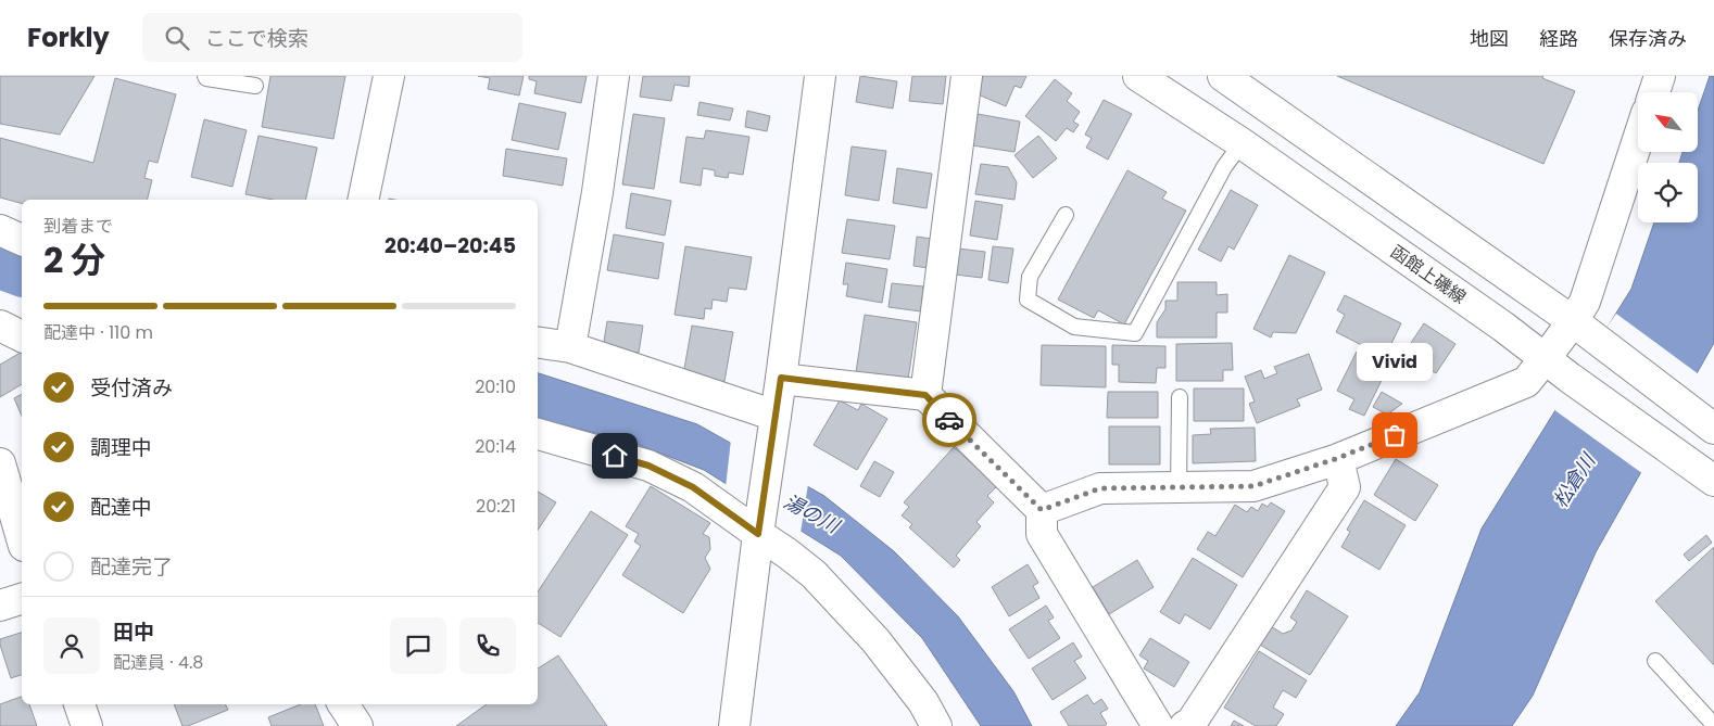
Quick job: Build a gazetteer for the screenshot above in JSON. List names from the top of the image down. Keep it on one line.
{"streets":{"street":["函館上磯線"]},"water":["松倉川","湯の川"],"places":["Vivid"],"north":"top left","page":{"header":"Forkly","search":"ここで検索","nav":["地図","経路","保存済み"],"heading":["2 分","到着まで","20:40–20:45"],"panel":["田中","配達員 · 4.8"],"bar":"配達中 · 110 m","bubble":"Vivid","list":[["受付済み","20:10"],["調理中","20:14"],["配達中","20:21"],"配達完了"]}}
